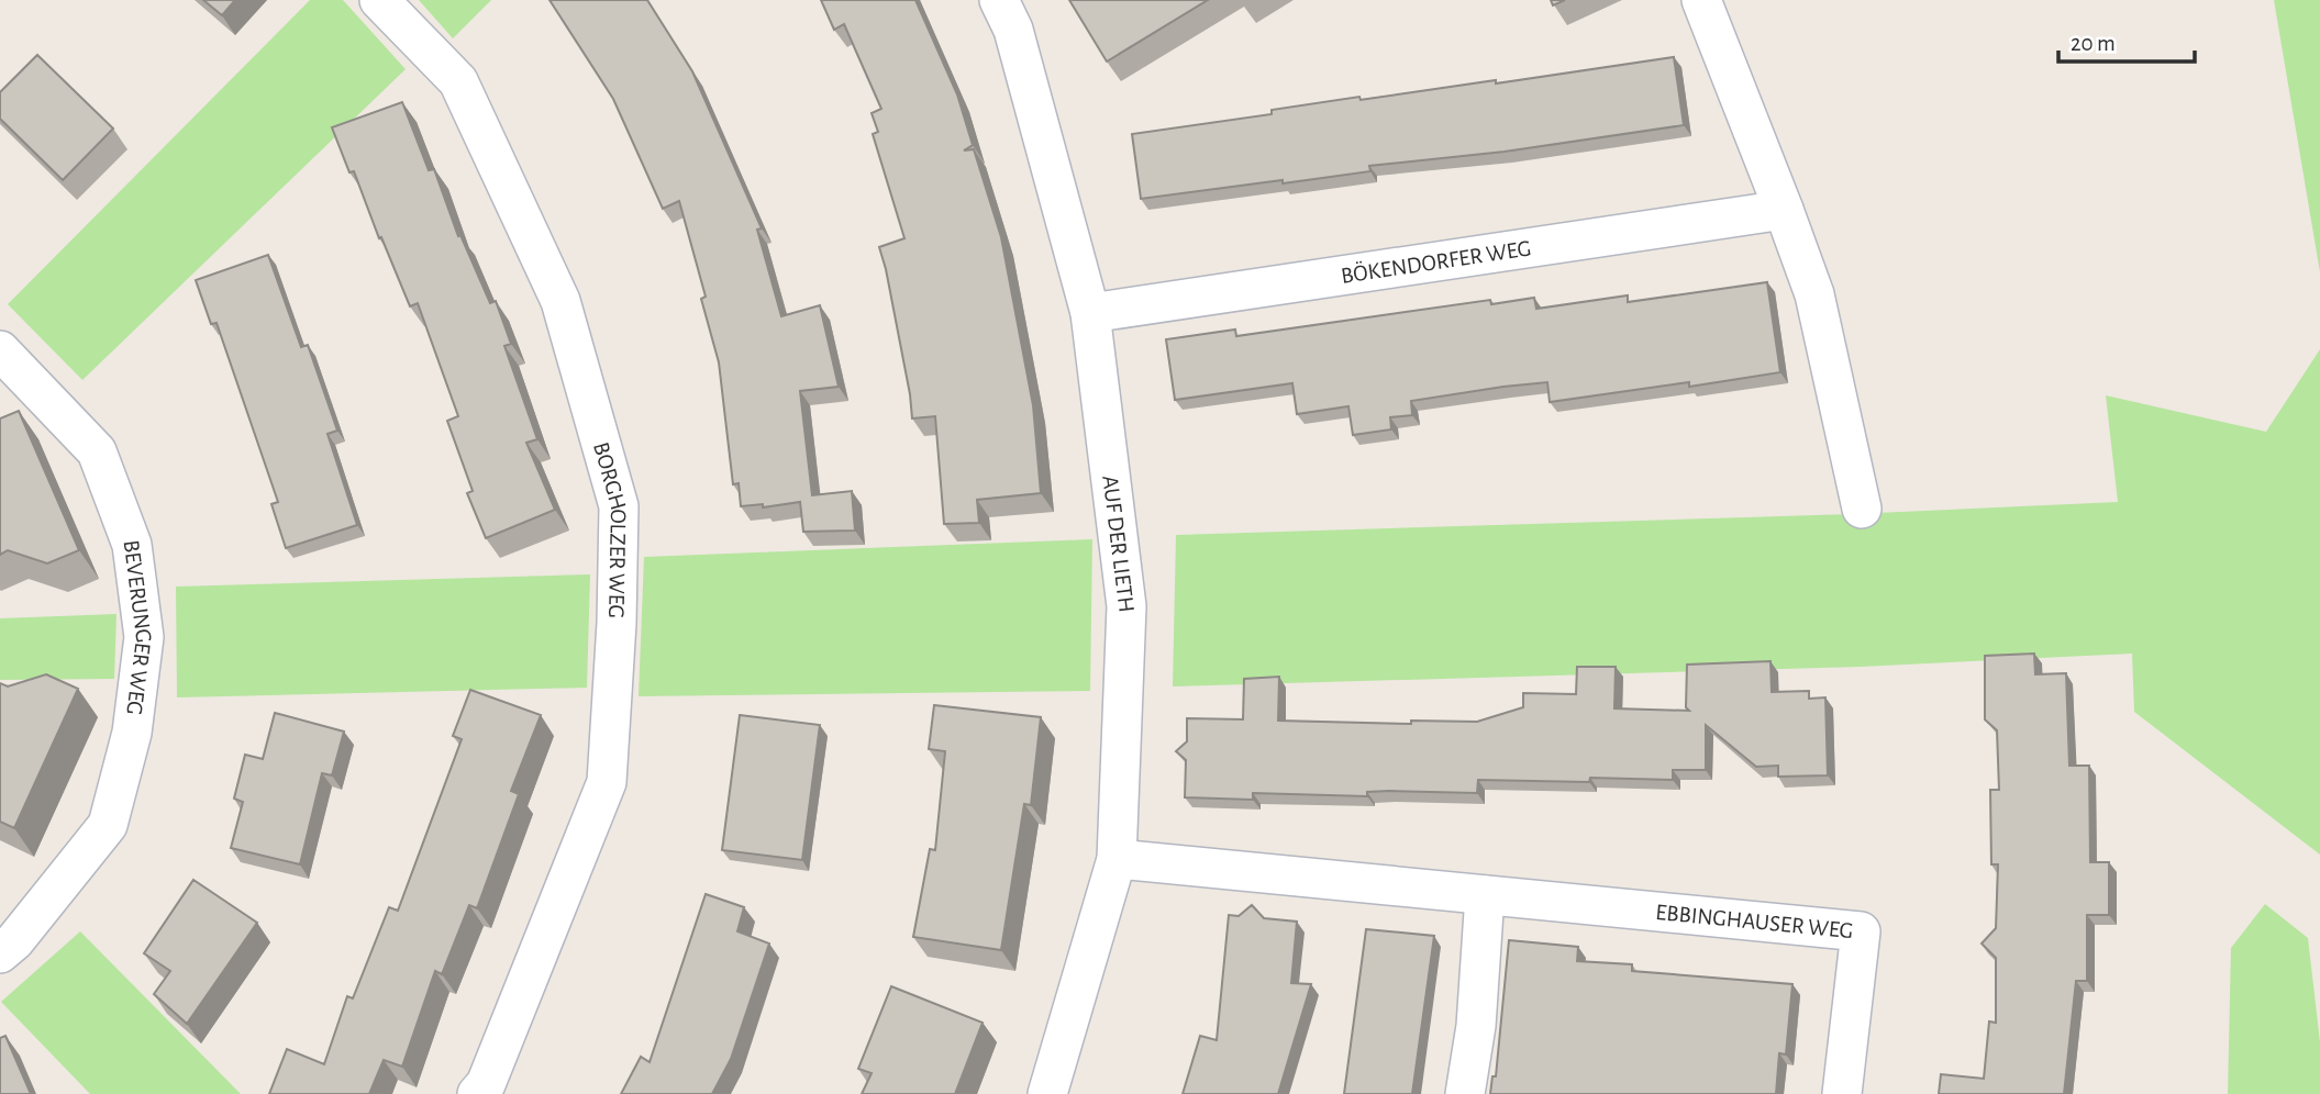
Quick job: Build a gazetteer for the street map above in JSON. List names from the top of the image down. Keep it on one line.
{"streets":{"street":["BÖKENDORFER WEG","BORGHOLZER WEG","AUF DER LIETH","BEVERUNGER WEG","EBBINGHAUSER WEG"]},"crossings":[["BÖKENDORFER WEG","AUF DER LIETH"],["AUF DER LIETH","EBBINGHAUSER WEG"]],"scale_bar":"20 m"}
